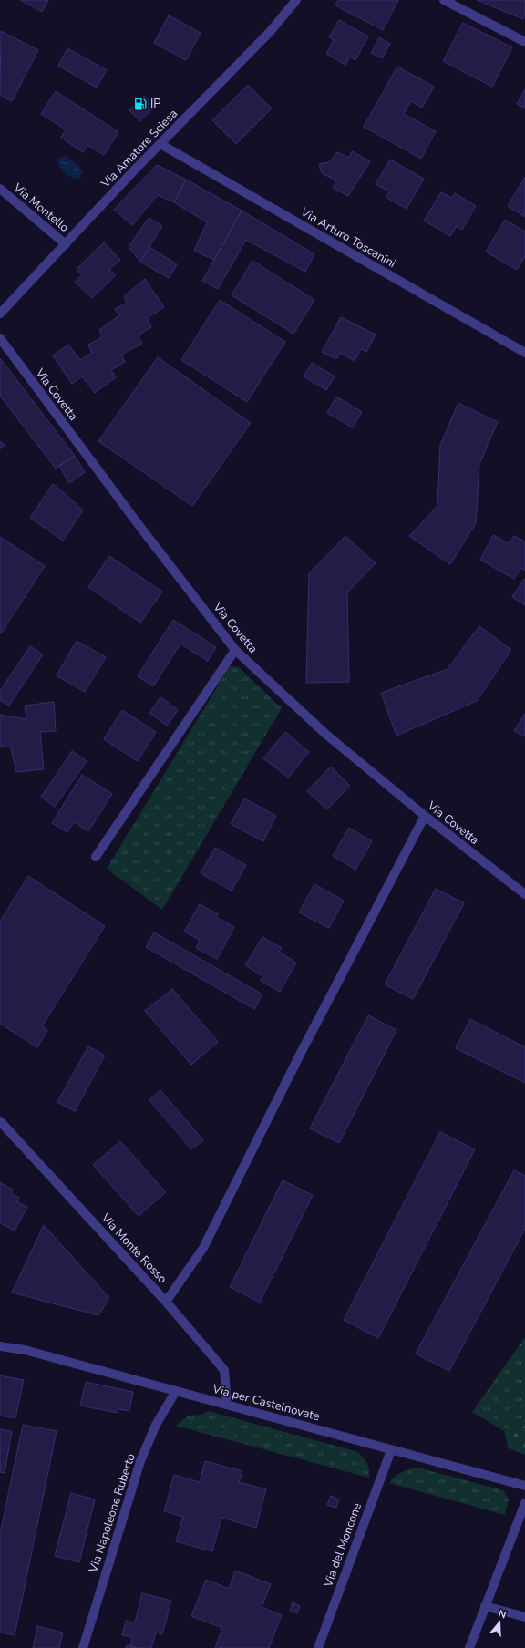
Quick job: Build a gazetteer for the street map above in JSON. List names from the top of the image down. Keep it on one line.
{"streets":{"street":["Via Amatore Sciesa","Via Montello","Via Arturo Toscanini","Via Covetta","Via Monte Rosso","Via per Castelnovate","Via Napoleone Ruberto","Via del Moncone"]},"crossings":[["Via Amatore Sciesa","Via Montello"],["Via Amatore Sciesa","Via Arturo Toscanini"],["Via Monte Rosso","Via per Castelnovate"],["Via per Castelnovate","Via Napoleone Ruberto"],["Via per Castelnovate","Via del Moncone"]],"places":{"fuel station":["IP"]},"north":"top"}
